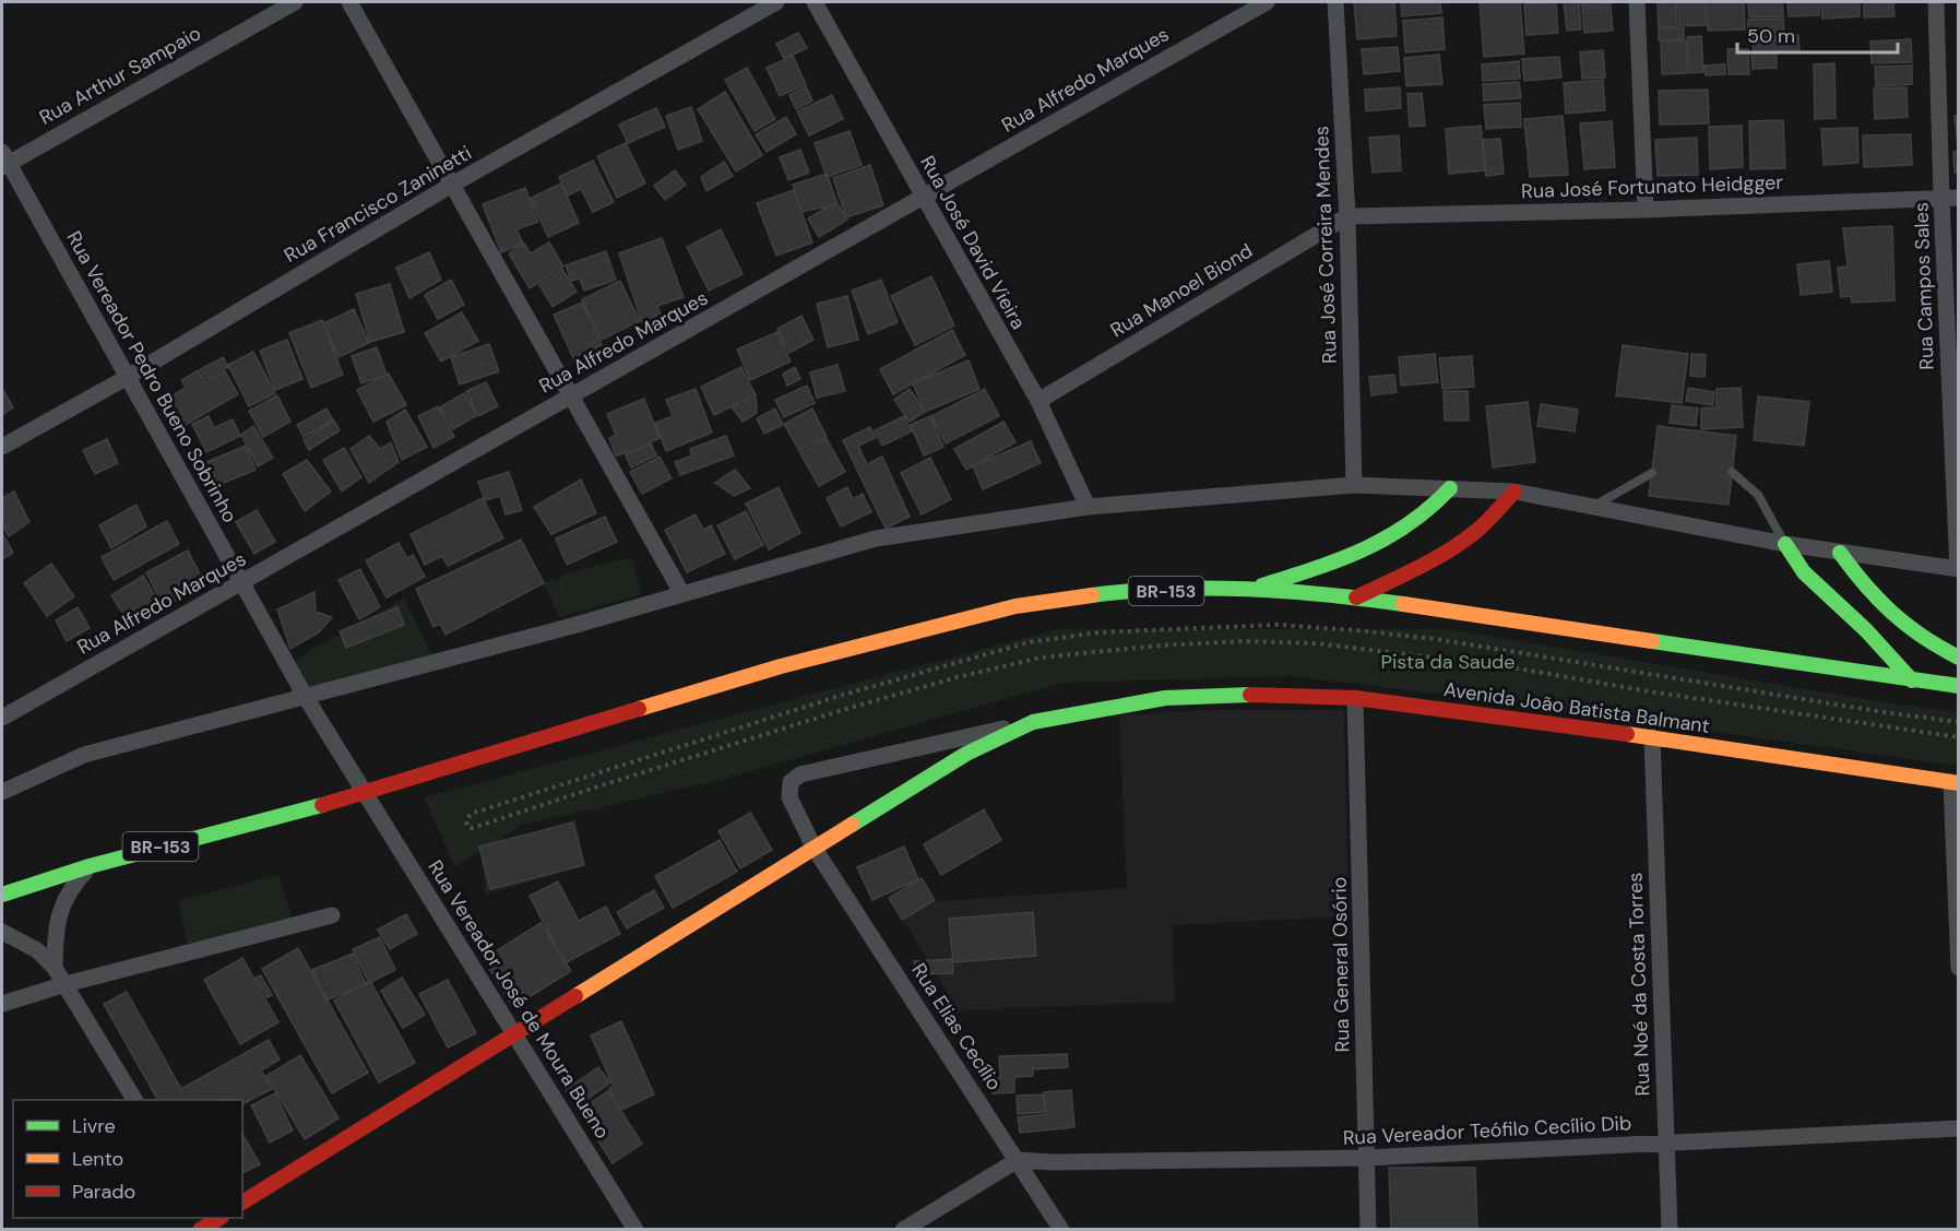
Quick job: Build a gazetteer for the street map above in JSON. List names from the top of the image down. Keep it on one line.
{"streets":{"main road":["BR-153","Avenida João Batista Balmant"],"street":["Rua Arthur Sampaio","Rua Alfredo Marques","Rua José Fortunato Heidgger","Rua Francisco Zaninetti","Rua José David Vieira","Rua José Correira Mendes","Rua Campos Sales","Rua Manoel Biond","Rua Vereador Pedro Bueno Sobrinho","Rua General Osório","Rua Noé da Costa Torres","Rua Vereador José de Moura Bueno","Rua Elias Cecílio","Rua Vereador Teófilo Cecílio Dib"]},"crossings":[["Rua Arthur Sampaio","Rua Vereador Pedro Bueno Sobrinho"],["Rua Alfredo Marques","Rua José David Vieira"],["Rua Alfredo Marques","Rua Vereador Pedro Bueno Sobrinho"],["Rua José Fortunato Heidgger","Rua José Correira Mendes"],["Rua José Fortunato Heidgger","Rua Campos Sales"],["Rua José Fortunato Heidgger","Rua Manoel Biond"],["Rua Francisco Zaninetti","Rua Vereador Pedro Bueno Sobrinho"],["Rua José David Vieira","Rua Manoel Biond"],["Rua José Correira Mendes","Rua Manoel Biond"],["Rua Vereador Pedro Bueno Sobrinho","Rua Vereador José de Moura Bueno"],["Avenida João Batista Balmant","Rua General Osório"],["Avenida João Batista Balmant","Rua Noé da Costa Torres"],["Avenida João Batista Balmant","Rua Vereador José de Moura Bueno"],["Avenida João Batista Balmant","Rua Elias Cecílio"],["Rua General Osório","Rua Vereador Teófilo Cecílio Dib"],["Rua Noé da Costa Torres","Rua Vereador Teófilo Cecílio Dib"],["Rua Elias Cecílio","Rua Vereador Teófilo Cecílio Dib"]],"parks":["Pista da Saude"],"legend":["Livre","Lento","Parado"],"scale_bar":"50 m"}
